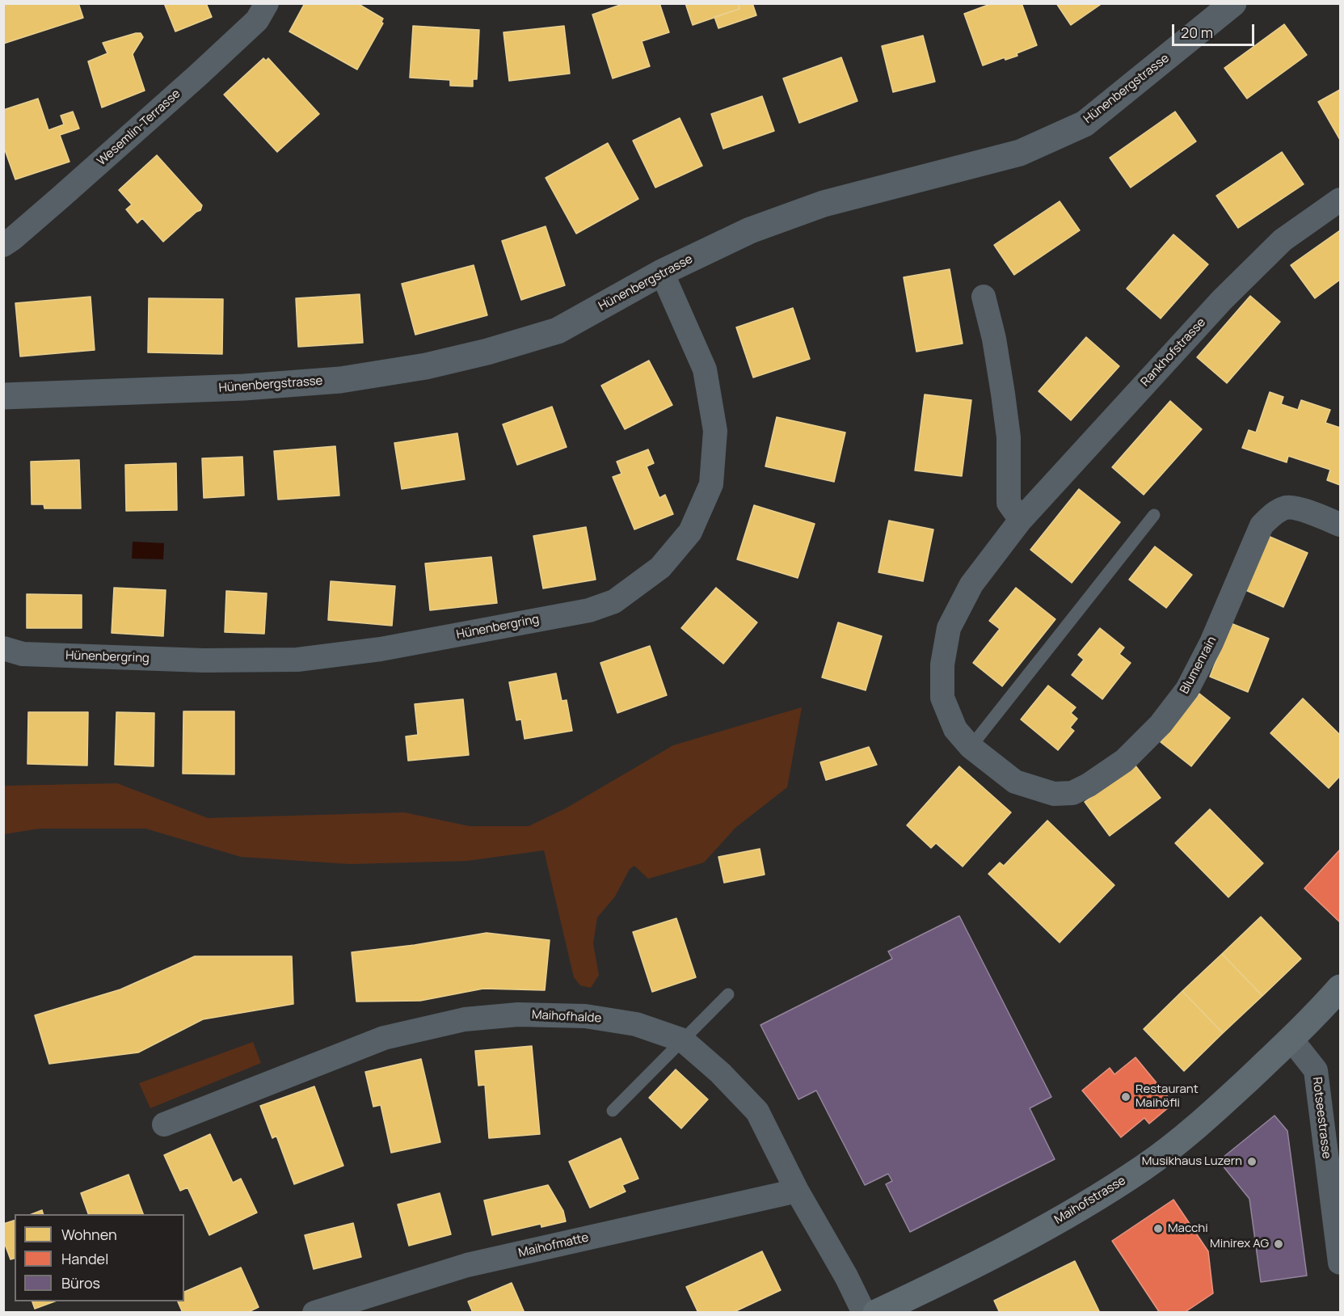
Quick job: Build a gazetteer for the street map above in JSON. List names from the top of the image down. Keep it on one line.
{"streets":{"main road":["Maihofstrasse"],"street":["Hünenbergstrasse","Wesemlin-Terrasse","Rankhofstrasse","Hünenbergring","Blumenrain","Maihofhalde","Rotseestrasse","Maihofmatte"]},"crossings":[["Hünenbergstrasse","Hünenbergring"],["Rankhofstrasse","Blumenrain"],["Maihofhalde","Maihofmatte"],["Rotseestrasse","Maihofstrasse"]],"places":["Restaurant Maihöfli","Musikhaus Luzern","Macchi","Minirex AG"],"legend":["Wohnen","Handel","Büros"],"scale_bar":"20 m"}
